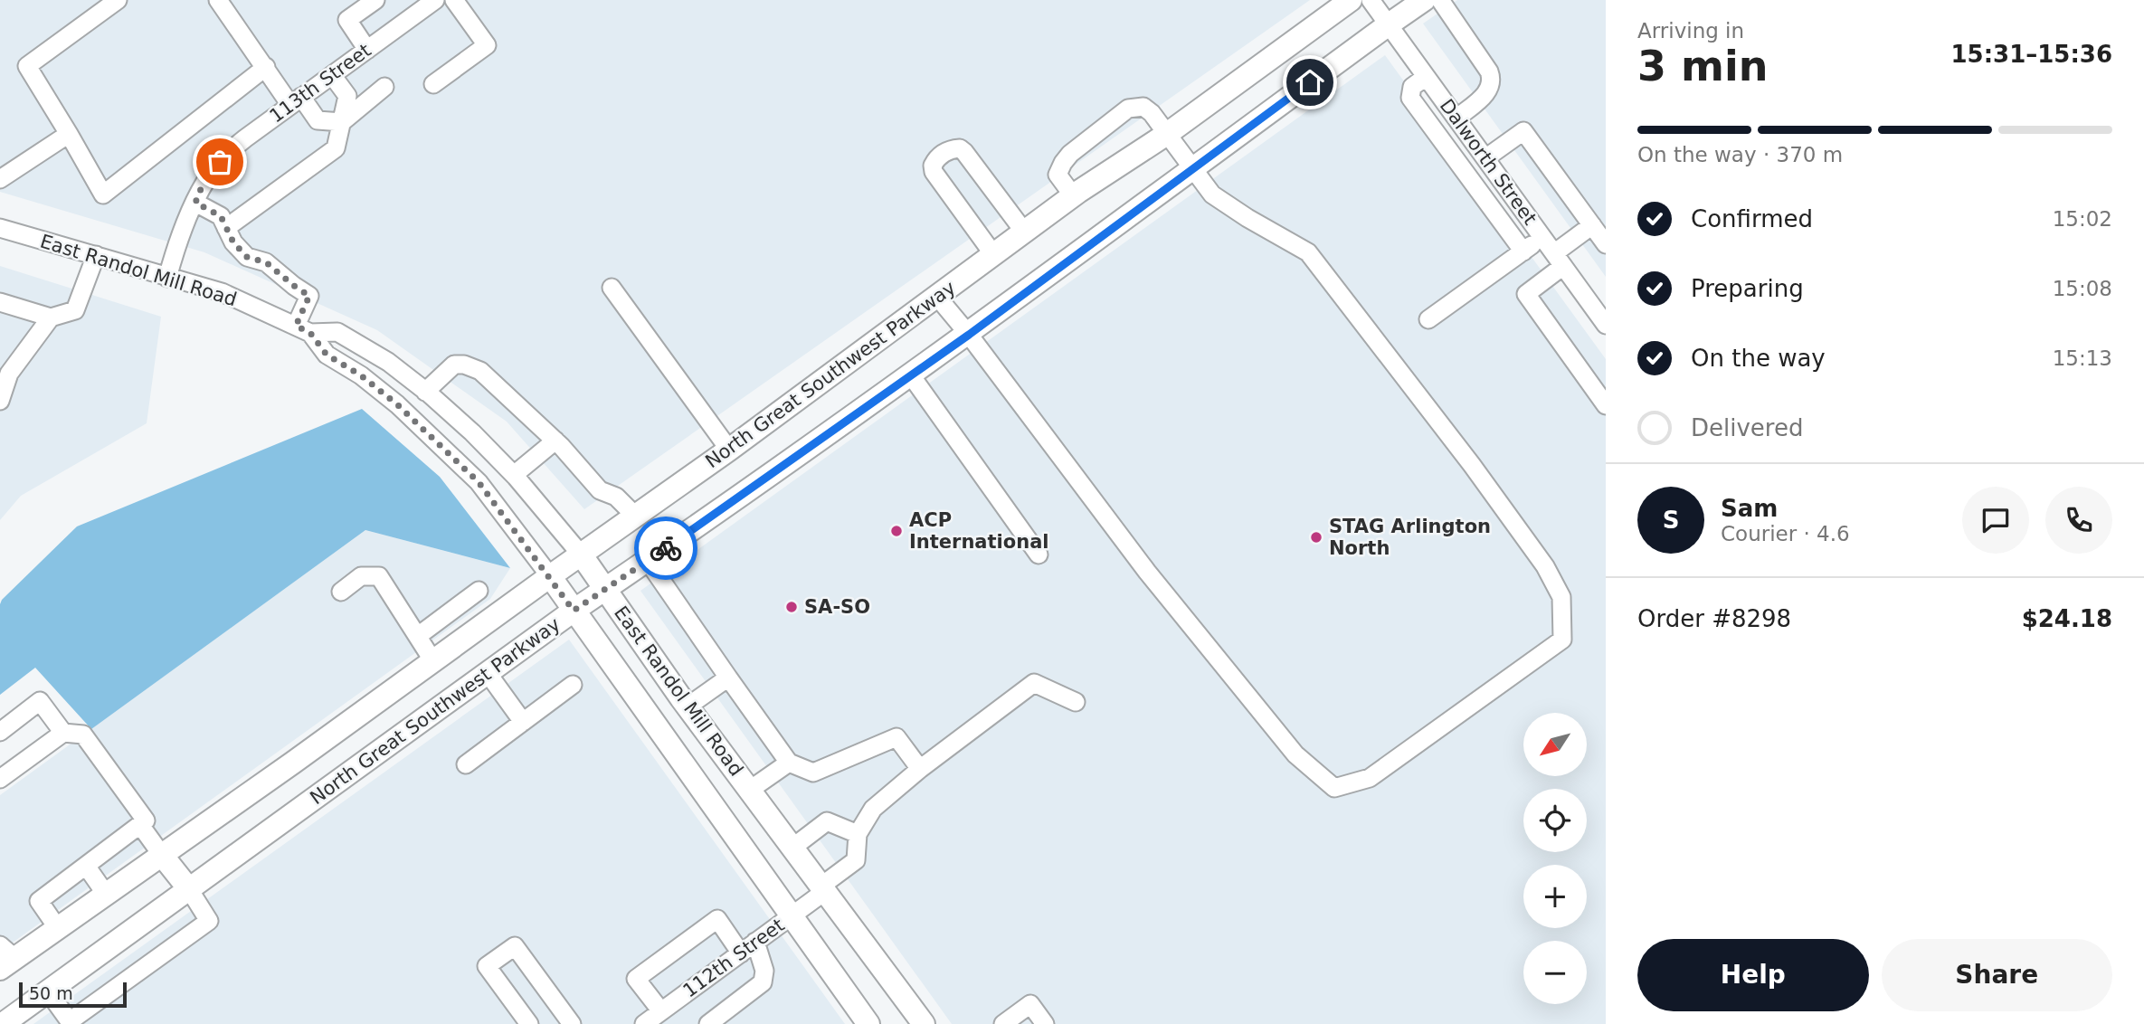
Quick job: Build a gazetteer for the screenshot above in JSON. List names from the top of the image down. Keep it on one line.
{"streets":{"main road":["East Randol Mill Road","North Great Southwest Parkway"],"street":["113th Street","Dalworth Street","112th Street"]},"crossings":[["113th Street","East Randol Mill Road"],["Dalworth Street","North Great Southwest Parkway"],["East Randol Mill Road","North Great Southwest Parkway"],["East Randol Mill Road","112th Street"]],"places":["ACP International","STAG Arlington North","SA-SO"],"scale_bar":"50 m","north":"bottom left","page":{"heading":["3 min","Arriving in","15:31–15:36"],"panel":["Sam","Courier · 4.6","Order #8298","$24.18"],"bar":"On the way · 370 m","list":[["Confirmed","15:02"],["Preparing","15:08"],["On the way","15:13"],"Delivered"],"round":"S","map_buttons":["+","−"],"buttons":["Help","Share"],"scale":"50 m"}}
